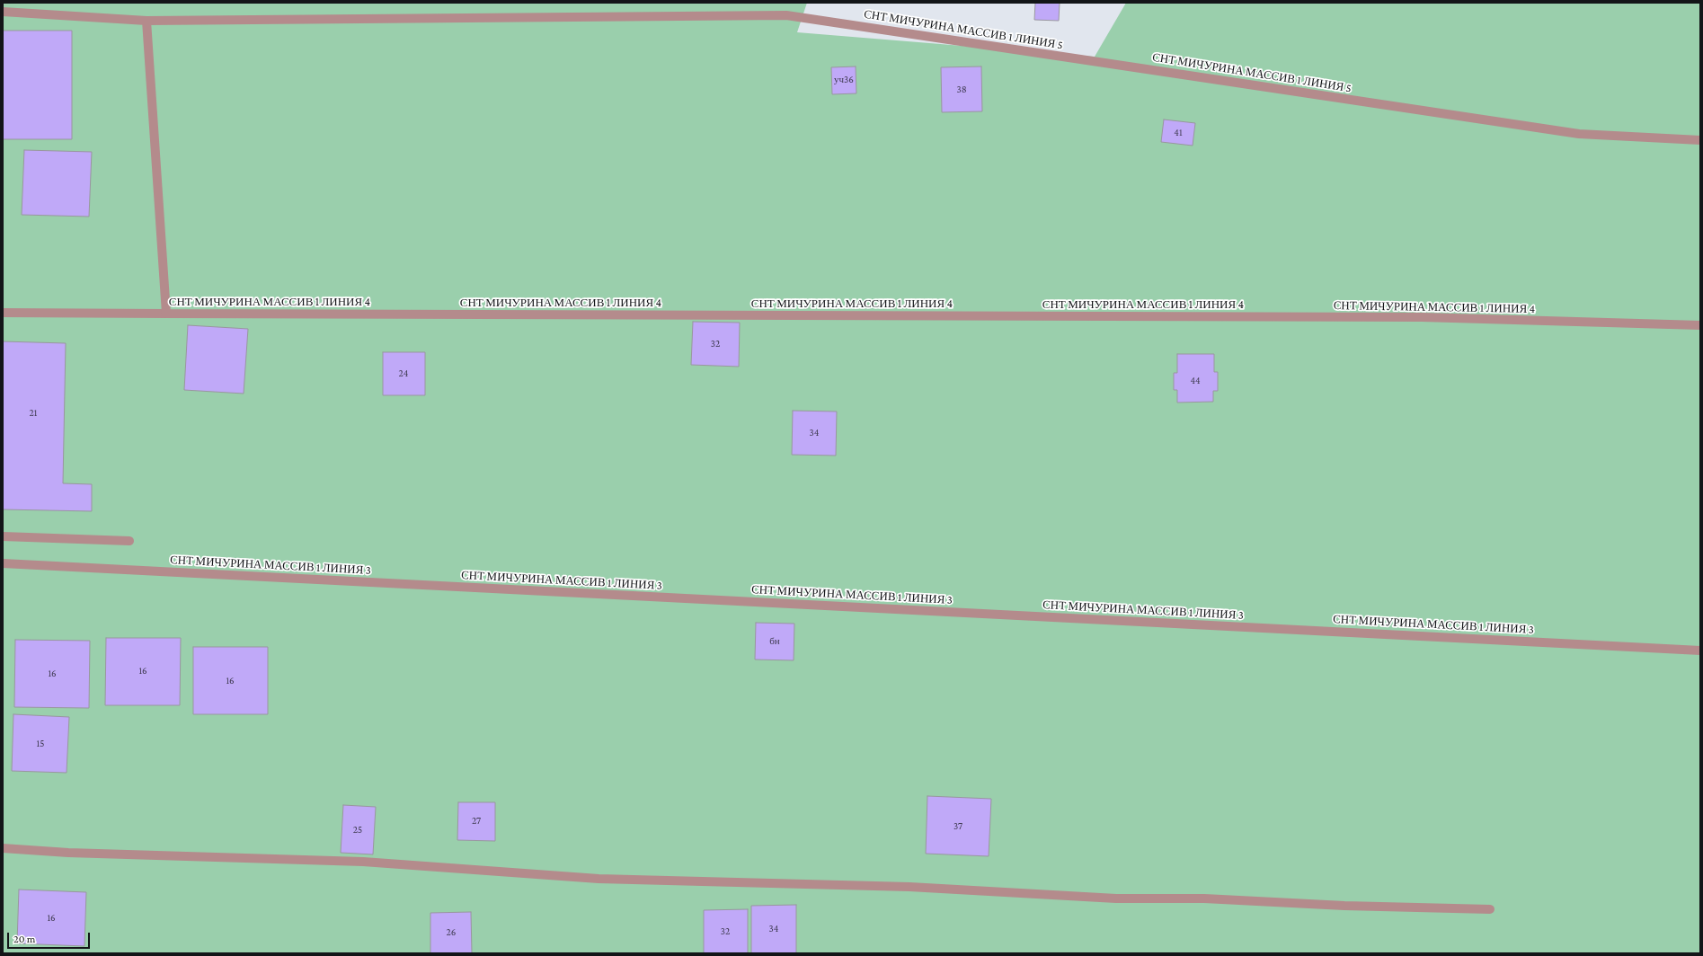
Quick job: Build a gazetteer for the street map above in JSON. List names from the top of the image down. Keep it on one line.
{"streets":{"street":["СНТ МИЧУРИНА МАССИВ 1 ЛИНИЯ 5","СНТ МИЧУРИНА МАССИВ 1 ЛИНИЯ 4","СНТ МИЧУРИНА МАССИВ 1 ЛИНИЯ 3"]},"house_numbers":["уч36","38","41","32","24","44","21","34","бн","16","16","16","15","27","37","25","16","34","32","26"],"scale_bar":"20 m"}
